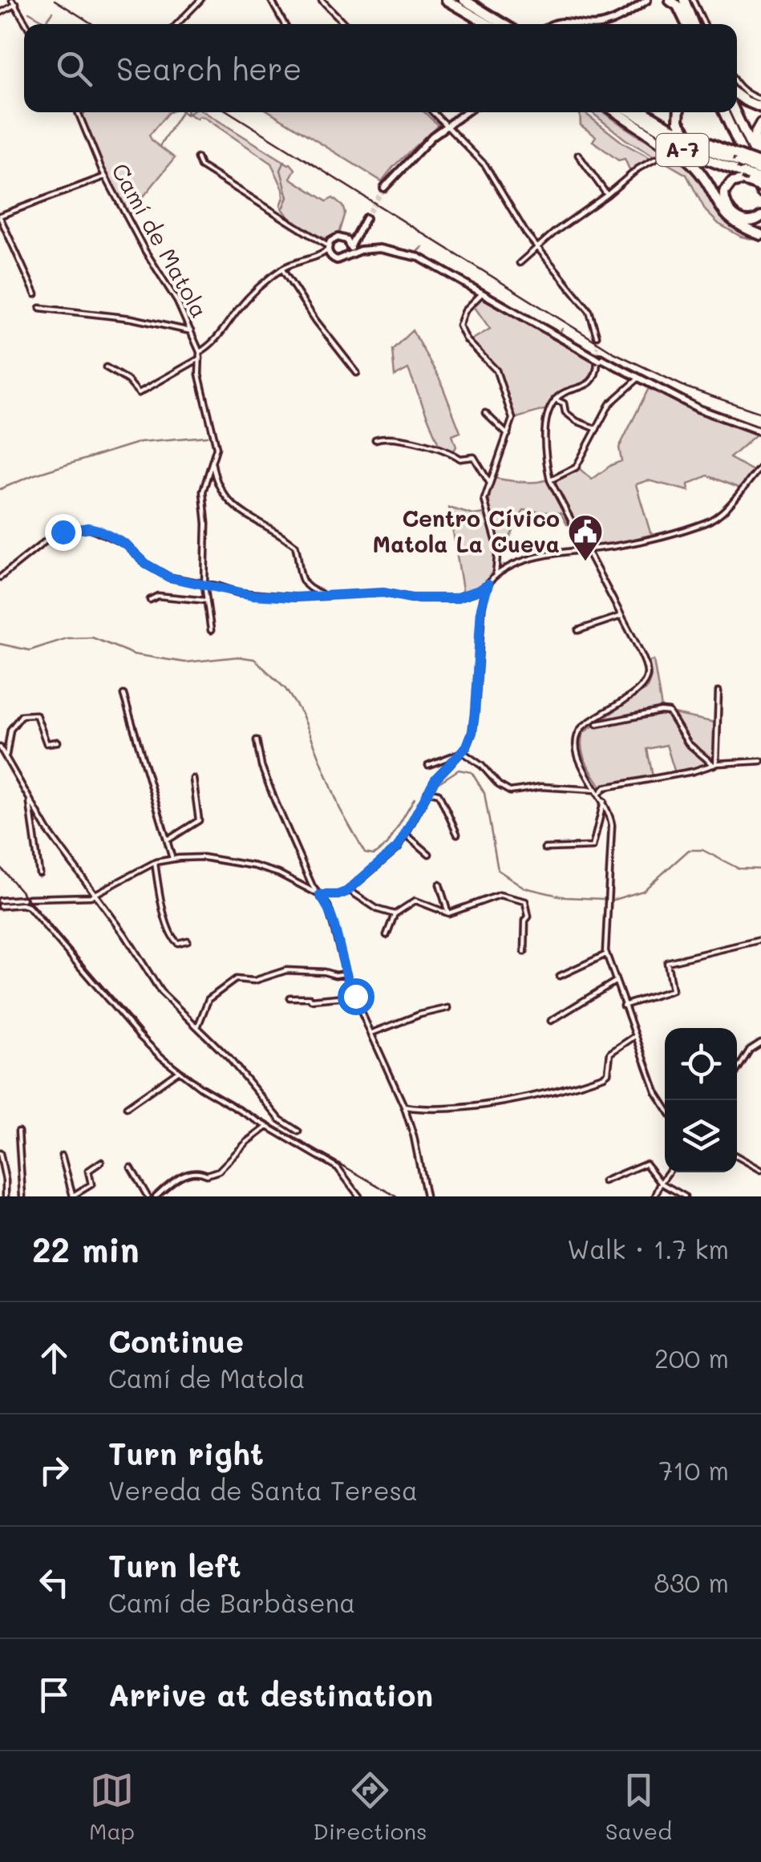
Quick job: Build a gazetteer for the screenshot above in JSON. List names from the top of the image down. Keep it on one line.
{"streets":{"highway":["A-7"],"street":["Camí de Matola"]},"places":{"public building":["Centro Cívico Matola La Cueva"]},"page":{"search":"Search here","heading":["22 min","Walk · 1.7 km"],"list":[["Continue","Camí de Matola","200 m"],["Turn right","Vereda de Santa Teresa","710 m"],["Turn left","Camí de Barbàsena","830 m"],"Arrive at destination"],"nav":["Map","Directions","Saved"]}}
